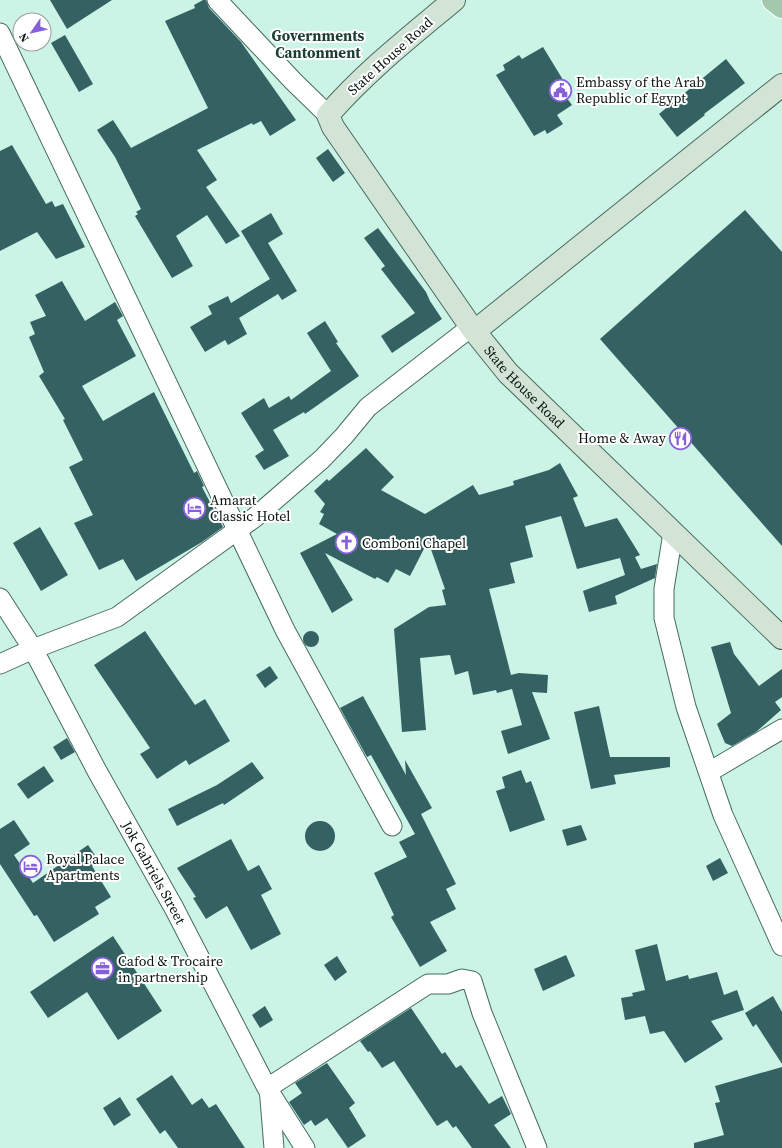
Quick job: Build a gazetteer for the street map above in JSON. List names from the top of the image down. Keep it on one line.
{"streets":{"main road":["State House Road"],"street":["Jok Gabriels Street"]},"districts":["Governments Cantonment"],"places":{"public building":["Embassy of the Arab Republic of Egypt"],"restaurant":["Home & Away"],"hotel":["Amarat Classic Hotel","Royal Palace Apartments"],"church":["Comboni Chapel"],"office":["Cafod & Trocaire in partnership"]},"north":"bottom left"}
